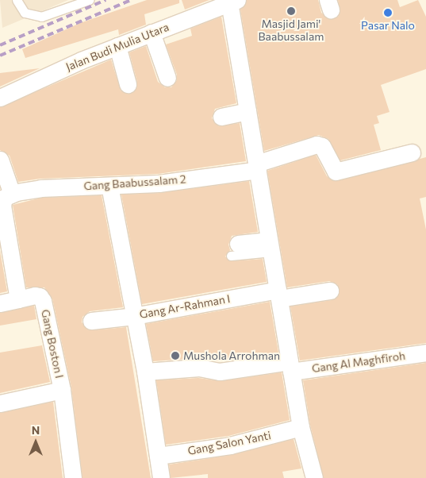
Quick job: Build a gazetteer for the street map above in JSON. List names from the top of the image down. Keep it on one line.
{"streets":{"street":["Jalan Budi Mulia Utara","Gang Baabussalam 2","Gang Ar-Rahman I","Gang Boston I","Gang Al Maghfiroh","Gang Salon Yanti"]},"places":["Masjid Jami' Baabussalam","Pasar Nalo","Mushola Arrohman"],"north":"top"}
